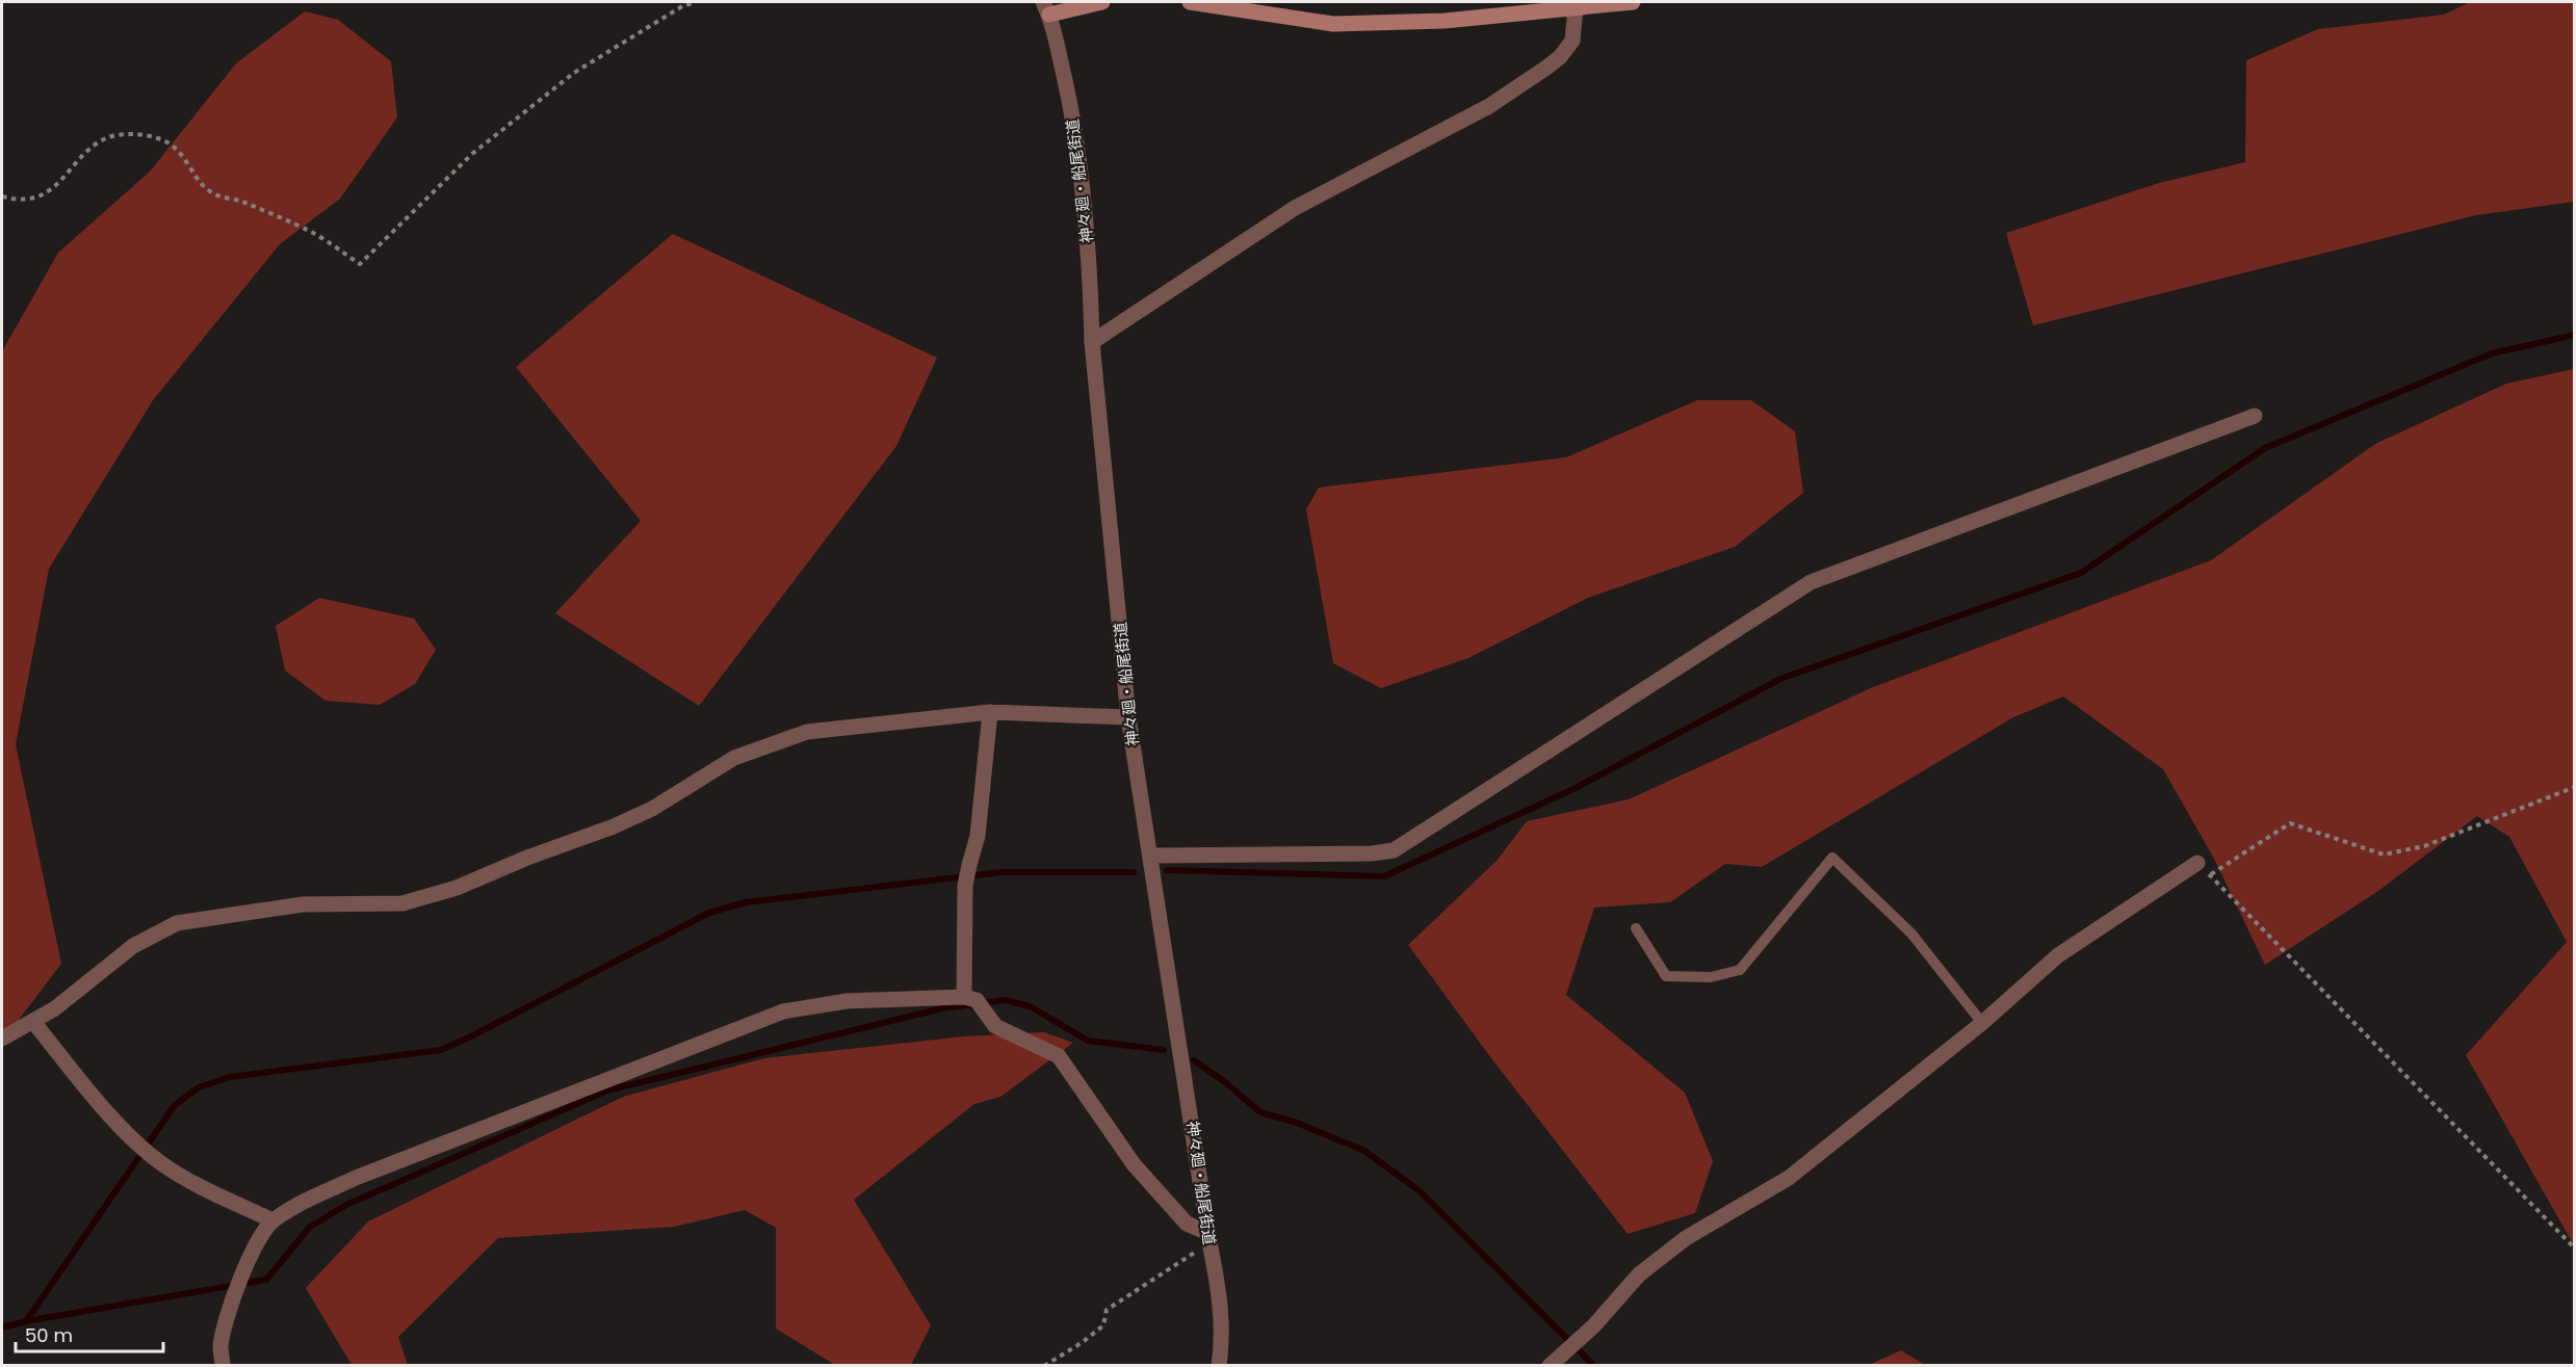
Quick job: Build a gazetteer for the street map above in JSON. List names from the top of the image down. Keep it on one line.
{"streets":{"street":["神々廻・船尾街道"]},"scale_bar":"50 m"}
